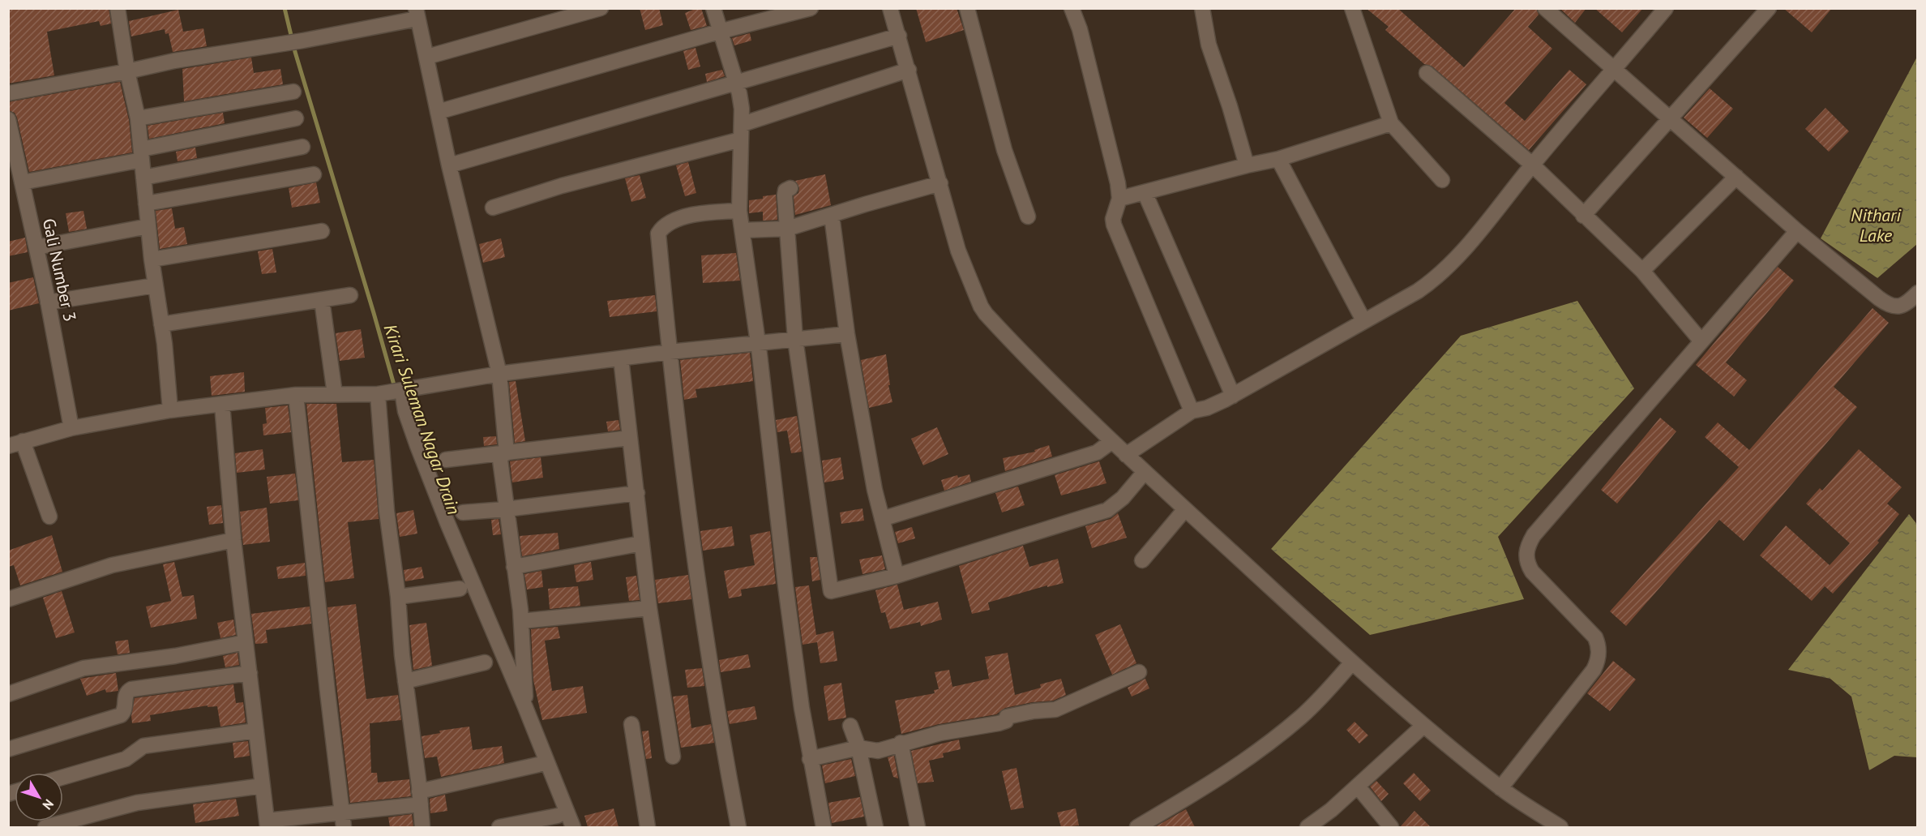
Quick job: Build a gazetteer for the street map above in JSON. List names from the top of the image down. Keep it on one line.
{"streets":{"street":["Gali Number 3"]},"water":["Nithari Lake","Kirari Suleman Nagar Drain"],"north":"bottom right"}
